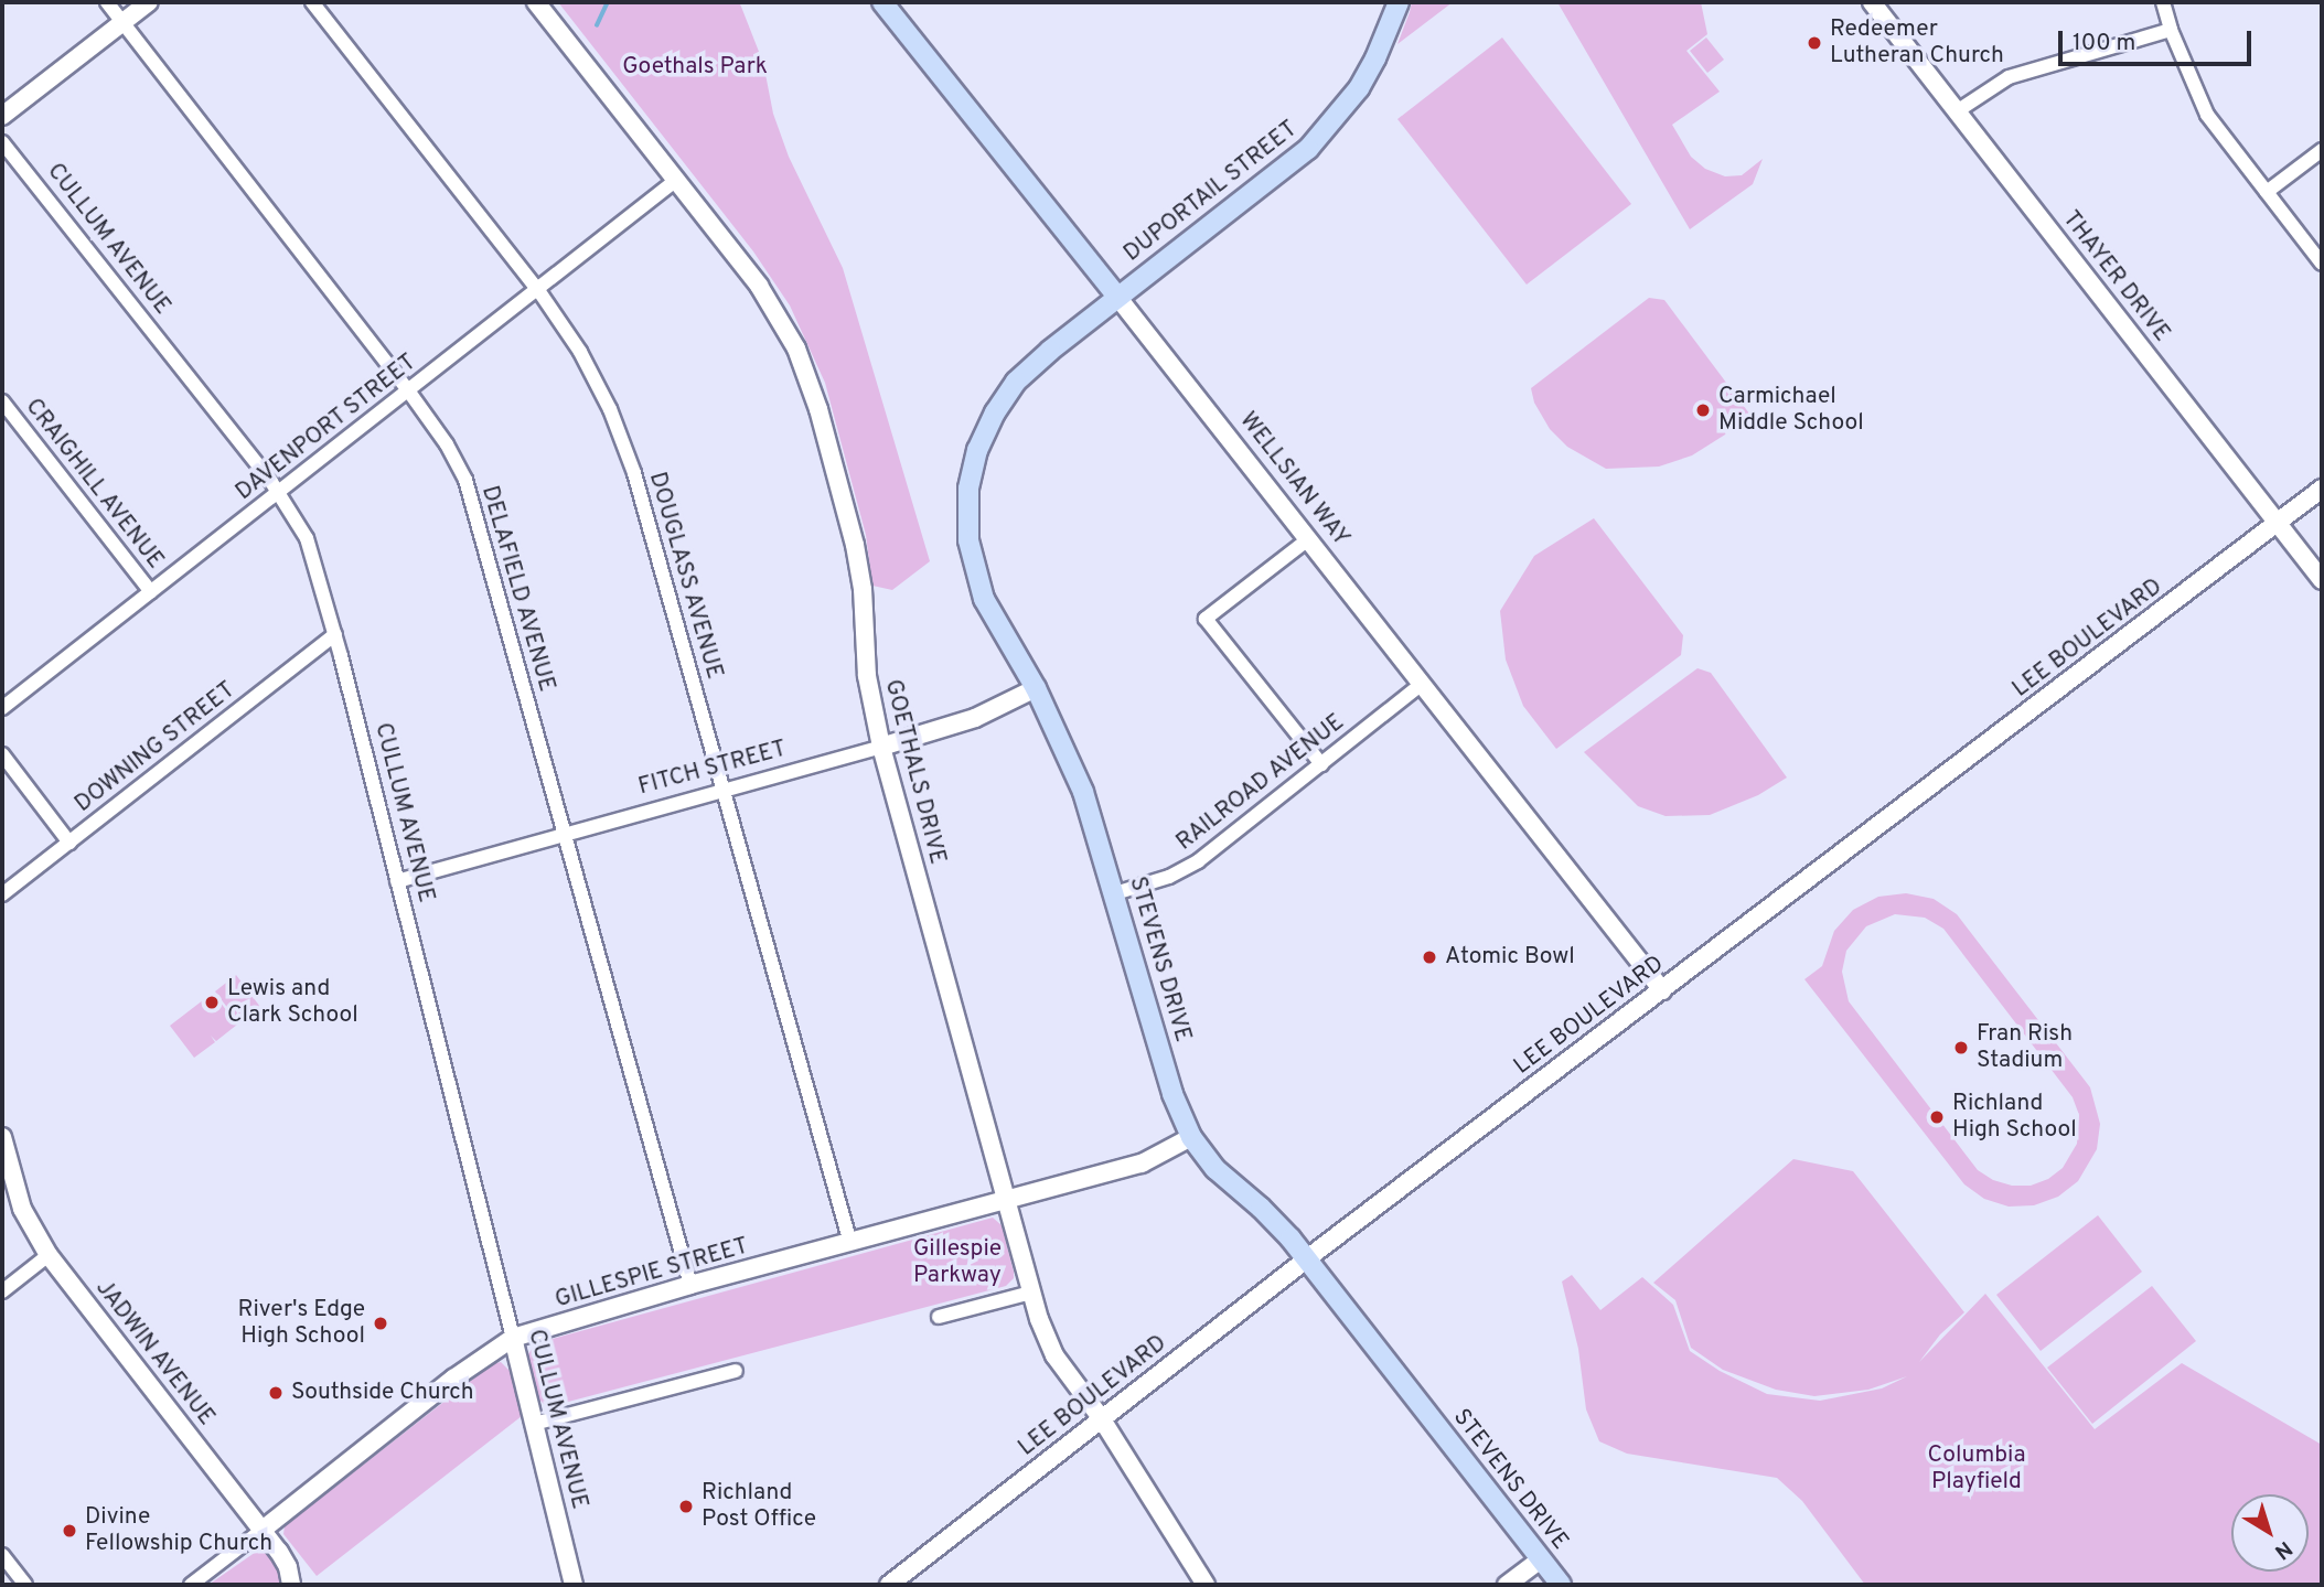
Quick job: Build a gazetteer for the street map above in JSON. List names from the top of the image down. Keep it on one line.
{"streets":{"main road":["DUPORTAIL STREET","WELLSIAN WAY","STEVENS DRIVE"],"street":["CULLUM AVENUE","THAYER DRIVE","DAVENPORT STREET","CRAIGHILL AVENUE","DOUGLASS AVENUE","DELAFIELD AVENUE","LEE BOULEVARD","DOWNING STREET","FITCH STREET","GOETHALS DRIVE","RAILROAD AVENUE","GILLESPIE STREET","JADWIN AVENUE"]},"crossings":[["DUPORTAIL STREET","WELLSIAN WAY"],["DUPORTAIL STREET","STEVENS DRIVE"],["CULLUM AVENUE","DAVENPORT STREET"],["CULLUM AVENUE","DOWNING STREET"],["CULLUM AVENUE","FITCH STREET"],["CULLUM AVENUE","GILLESPIE STREET"],["THAYER DRIVE","LEE BOULEVARD"],["DAVENPORT STREET","CRAIGHILL AVENUE"],["DAVENPORT STREET","DOUGLASS AVENUE"],["DAVENPORT STREET","DELAFIELD AVENUE"],["DAVENPORT STREET","GOETHALS DRIVE"],["WELLSIAN WAY","LEE BOULEVARD"],["WELLSIAN WAY","RAILROAD AVENUE"],["WELLSIAN WAY","STEVENS DRIVE"],["DOUGLASS AVENUE","FITCH STREET"],["DOUGLASS AVENUE","GILLESPIE STREET"],["DELAFIELD AVENUE","FITCH STREET"],["DELAFIELD AVENUE","GILLESPIE STREET"],["LEE BOULEVARD","GOETHALS DRIVE"],["LEE BOULEVARD","STEVENS DRIVE"],["FITCH STREET","GOETHALS DRIVE"],["FITCH STREET","STEVENS DRIVE"],["GOETHALS DRIVE","GILLESPIE STREET"],["RAILROAD AVENUE","STEVENS DRIVE"],["STEVENS DRIVE","GILLESPIE STREET"],["GILLESPIE STREET","JADWIN AVENUE"]],"parks":["Goethals Park","Gillespie Parkway","Columbia Playfield"],"places":["Redeemer Lutheran Church","Carmichael Middle School","Atomic Bowl","Lewis and Clark School","Fran Rish Stadium","Richland High School","River's Edge High School","Southside Church","Richland Post Office","Divine Fellowship Church"],"scale_bar":"100 m","north":"bottom right"}
